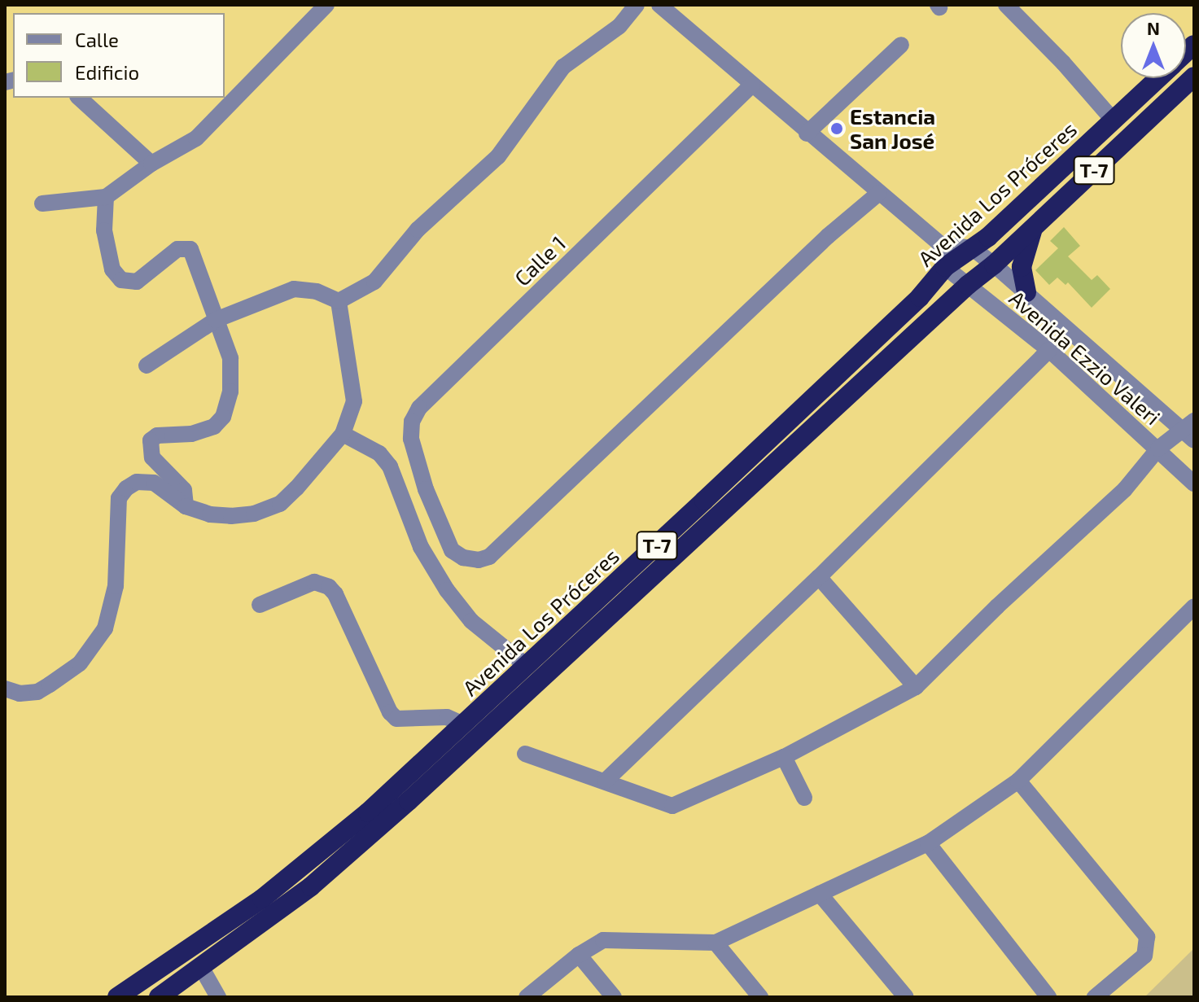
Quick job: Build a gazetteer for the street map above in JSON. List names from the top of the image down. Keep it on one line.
{"streets":{"highway":["T-7","Avenida Los Próceres"],"street":["Calle 1","Avenida Ezzio Valeri"]},"crossings":[["Avenida Los Próceres","Avenida Ezzio Valeri"]],"places":["Estancia San José"],"legend":["Calle","Edificio"],"north":"top"}
